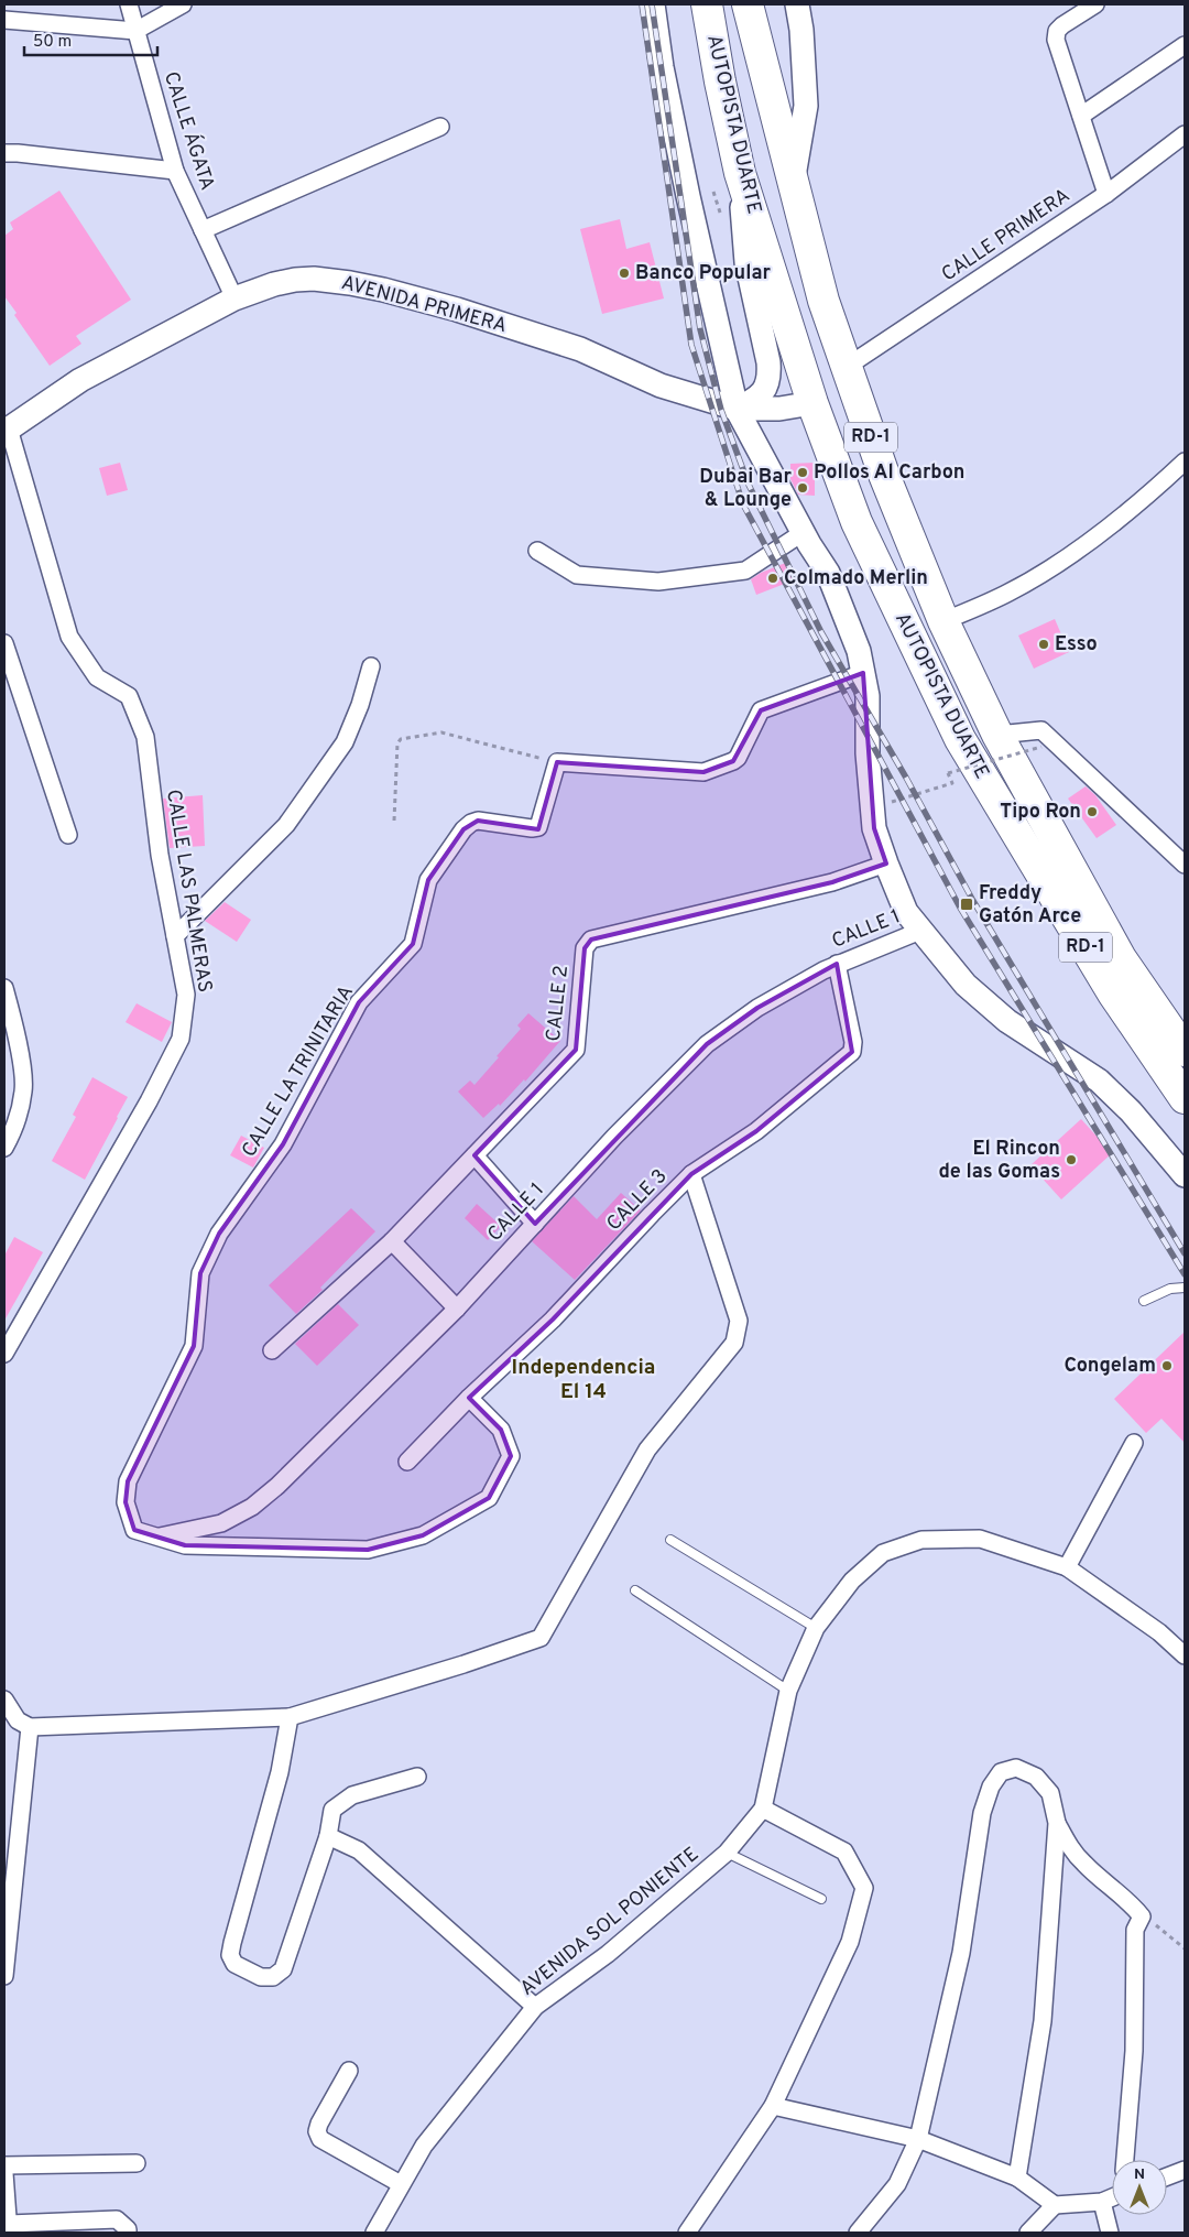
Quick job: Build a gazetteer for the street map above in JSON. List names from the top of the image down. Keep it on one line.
{"streets":{"highway":["AUTOPISTA DUARTE","RD-1"],"street":["CALLE ÁGATA","CALLE PRIMERA","AVENIDA PRIMERA","CALLE LAS PALMERAS","CALLE 1","CALLE 2","CALLE LA TRINITARIA","CALLE 3","AVENIDA SOL PONIENTE"]},"crossings":[["AUTOPISTA DUARTE","CALLE PRIMERA"],["AUTOPISTA DUARTE","AVENIDA PRIMERA"],["CALLE ÁGATA","AVENIDA PRIMERA"],["AVENIDA PRIMERA","CALLE LAS PALMERAS"],["CALLE 1","CALLE LA TRINITARIA"],["CALLE 1","CALLE 3"],["CALLE LA TRINITARIA","CALLE 3"]],"districts":["Independencia El 14"],"places":{"other":["Banco Popular","Pollos Al Carbon","Dubai Bar & Lounge","Colmado Merlin","Esso","Tipo Ron","El Rincon de las Gomas","Congelam"],"transit":["Freddy Gatón Arce"]},"scale_bar":"50 m","north":"top"}
